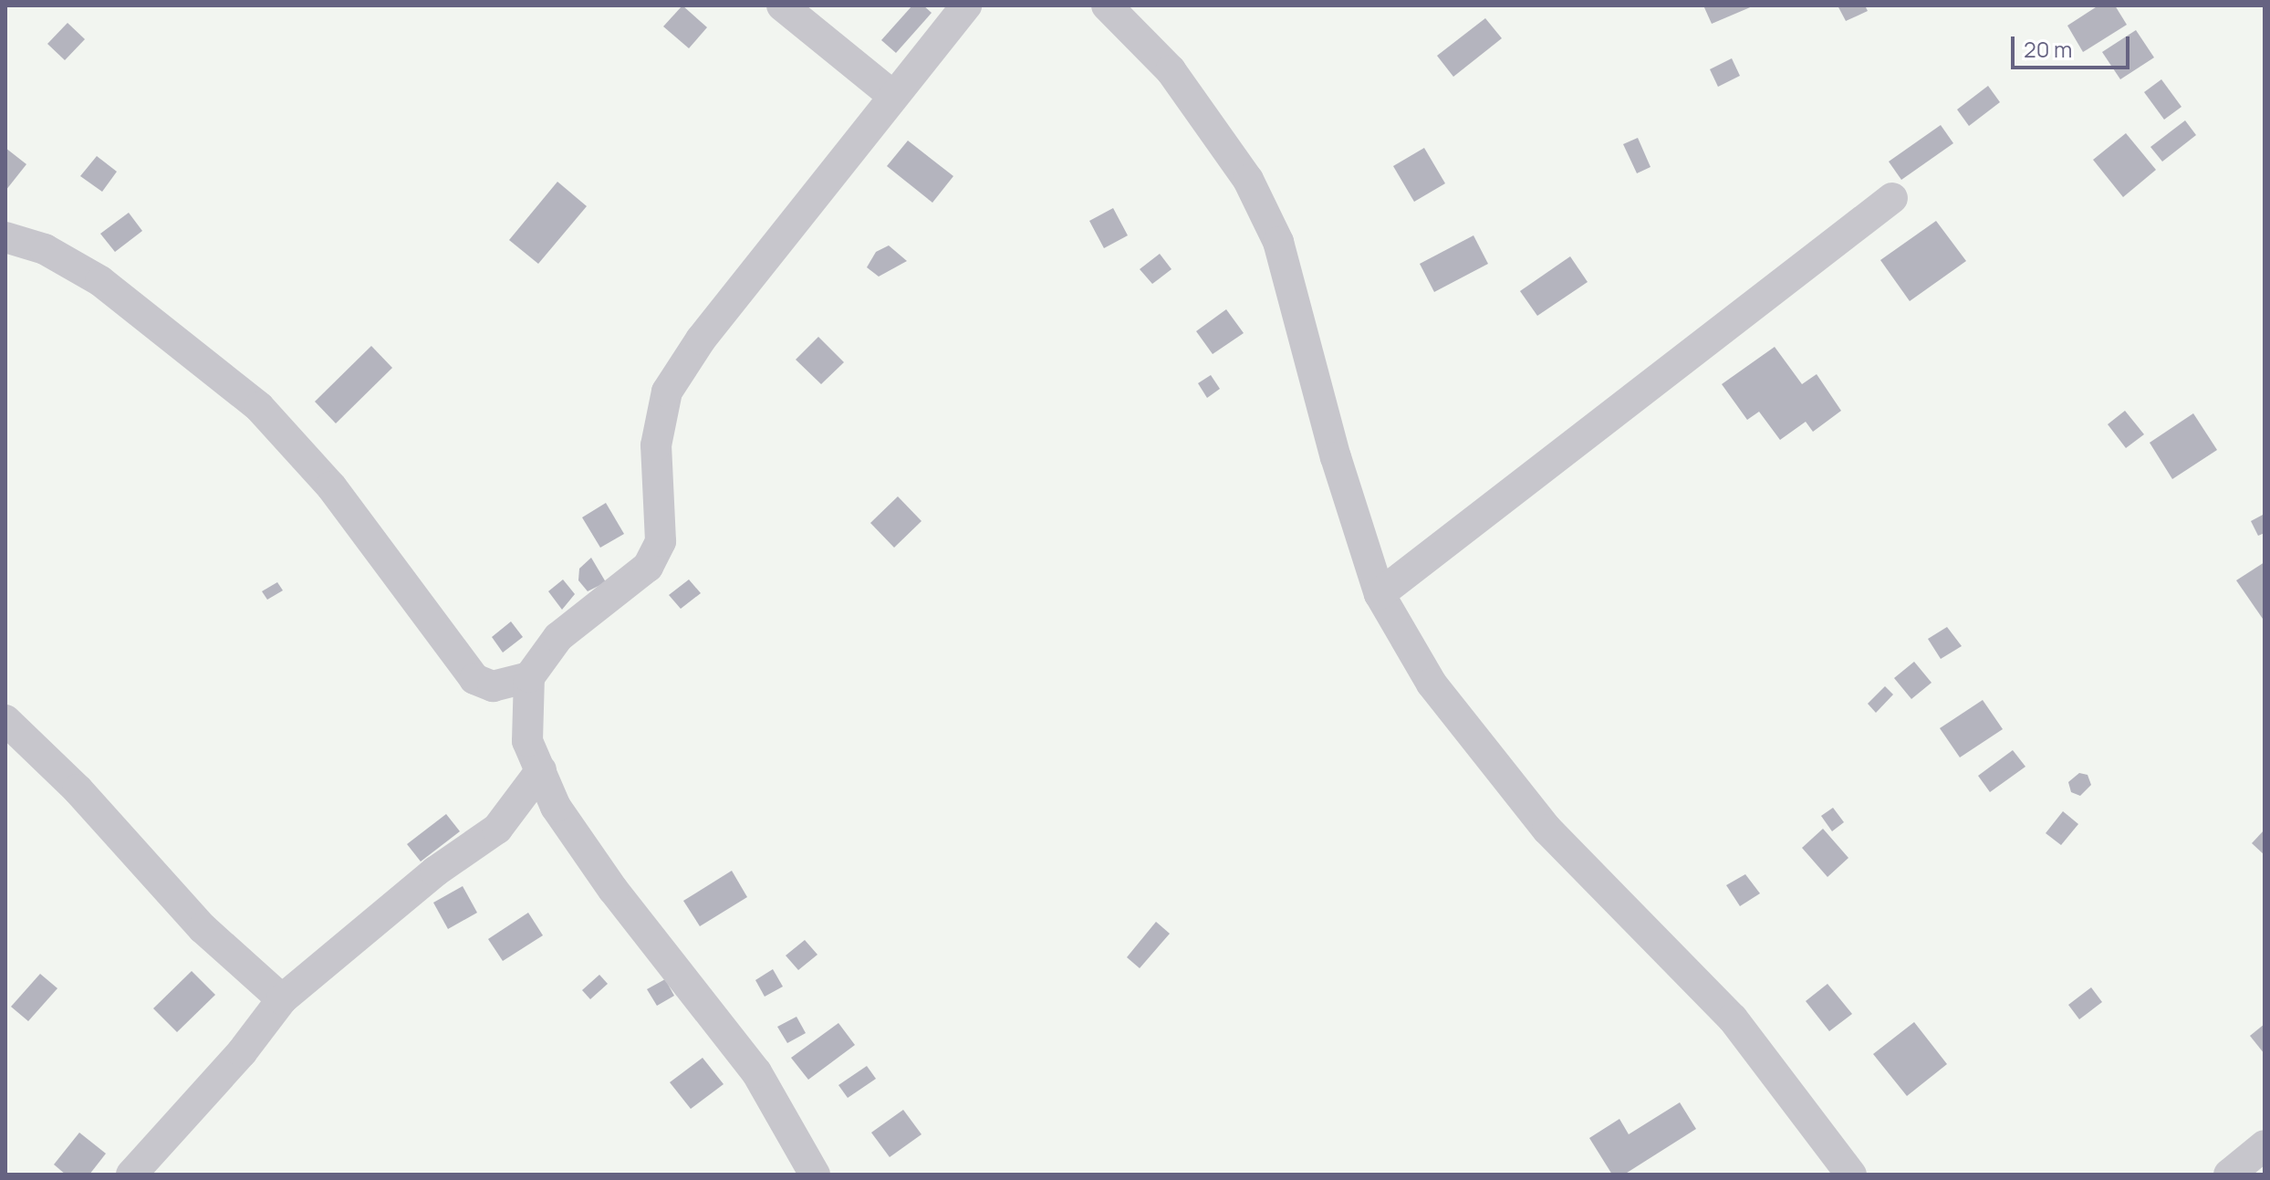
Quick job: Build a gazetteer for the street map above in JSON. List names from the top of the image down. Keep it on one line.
{"scale_bar":"20 m"}
